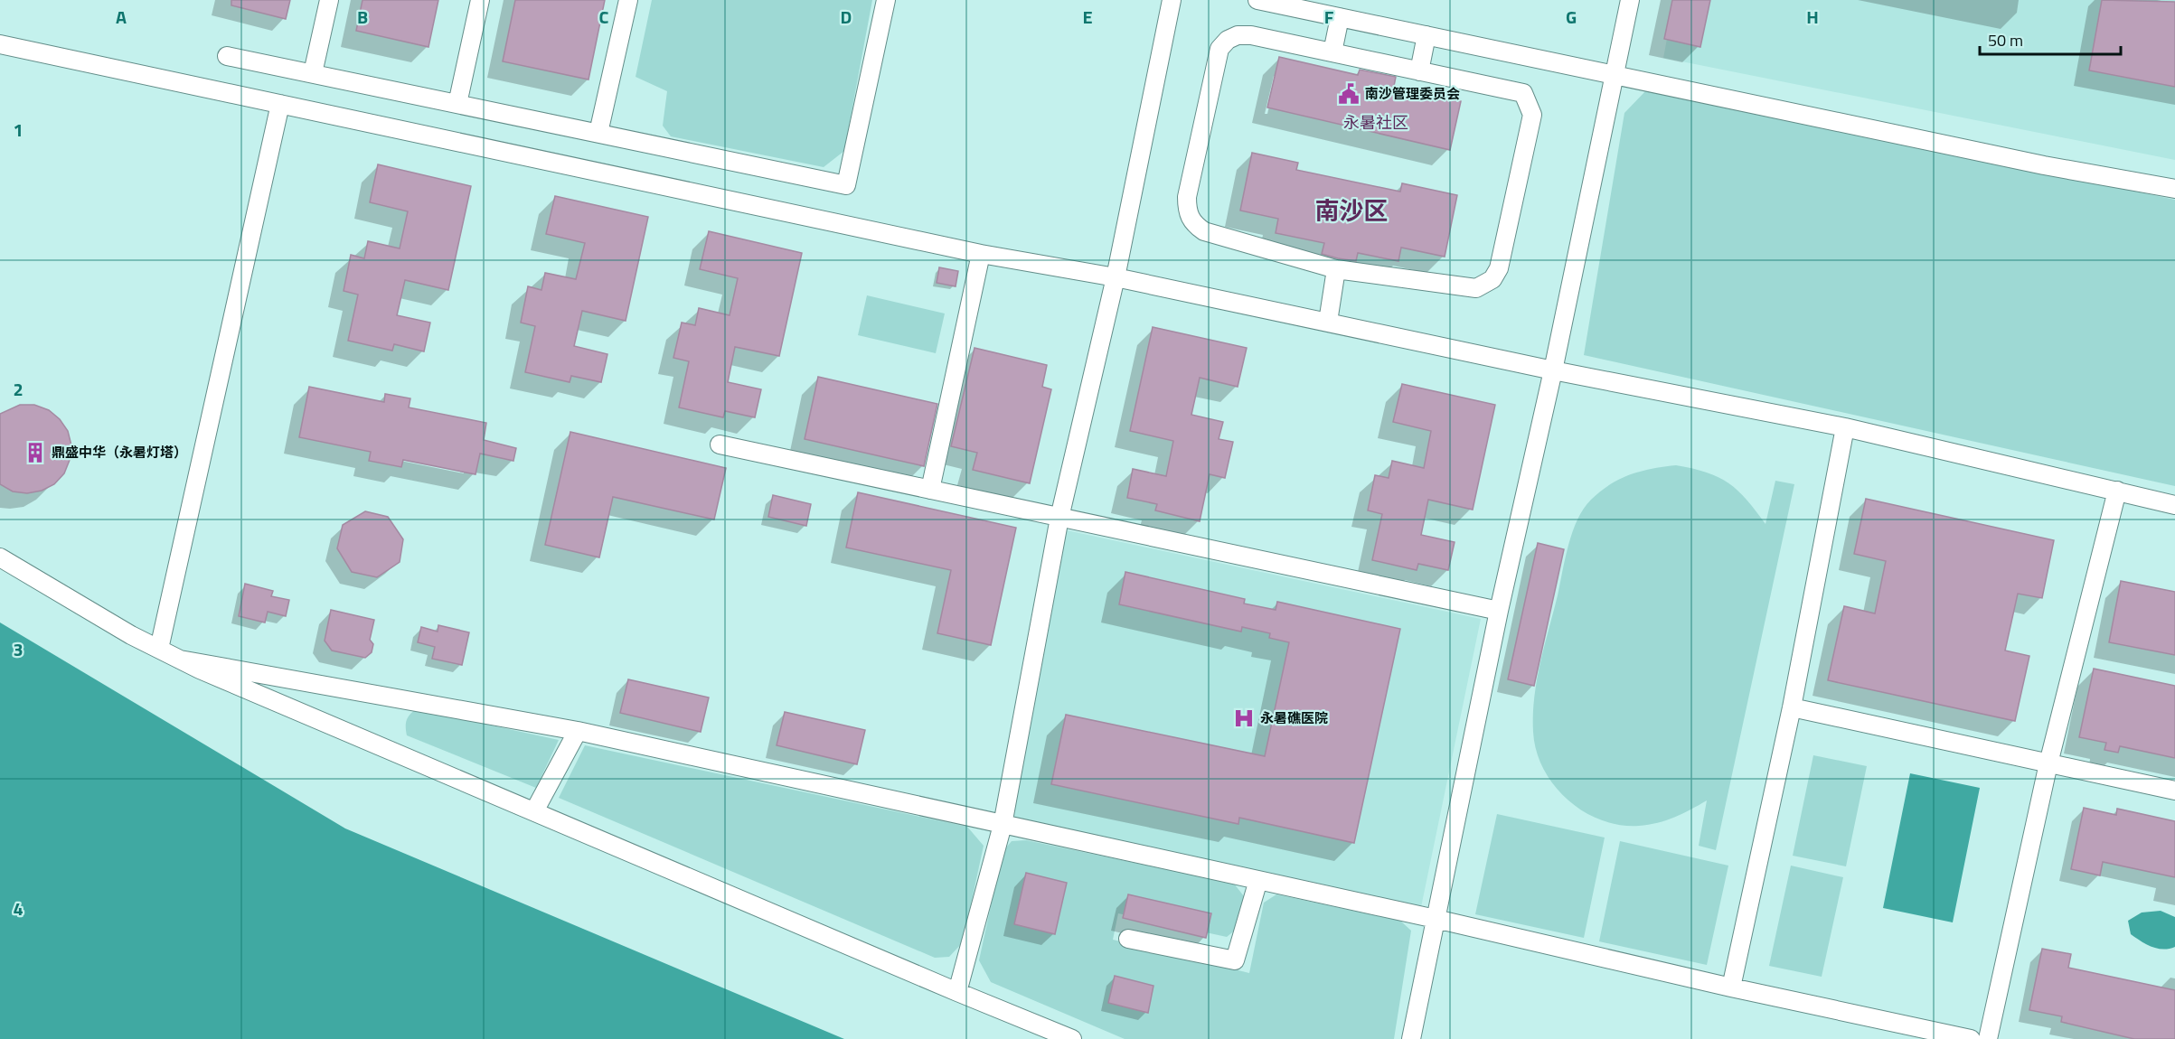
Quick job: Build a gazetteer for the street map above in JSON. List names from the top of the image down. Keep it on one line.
{"districts":["永暑社区","南沙区"],"places":{"public building":["南沙管理委员会"],"building":["鼎盛中华（永暑灯塔）"],"hospital":["永暑礁医院"]},"scale_bar":"50 m","grid":{"columns":["A","B","C","D","E","F","G","H"],"rows":["1","2","3","4"]}}
